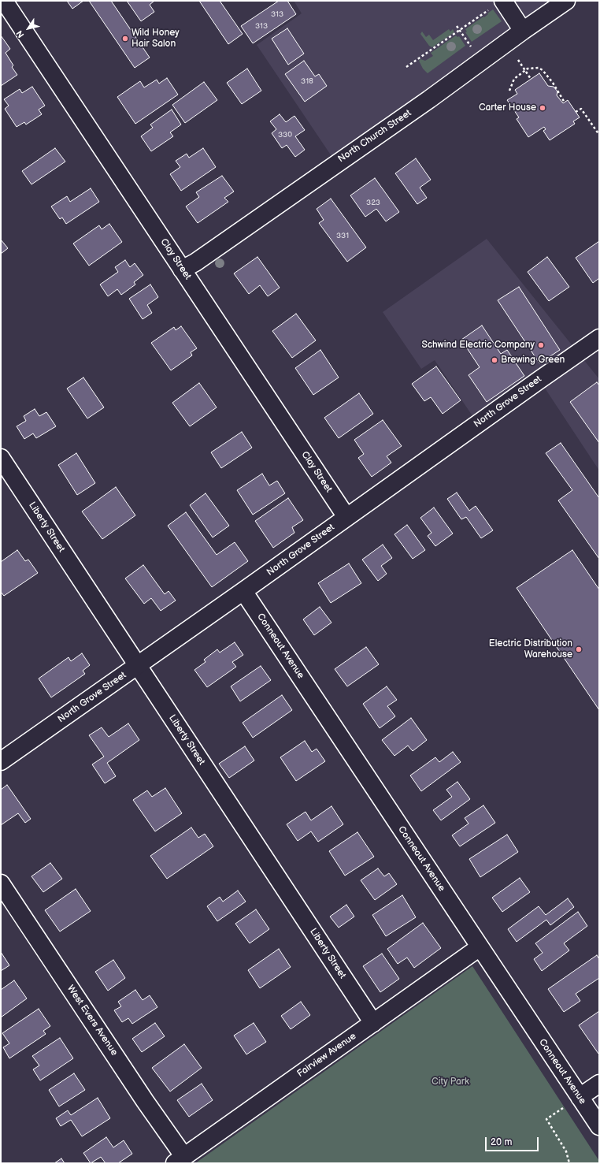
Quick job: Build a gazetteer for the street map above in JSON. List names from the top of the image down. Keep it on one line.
{"streets":{"street":["North Church Street","Clay Street","North Grove Street","Liberty Street","Conneaut Avenue","West Evers Avenue","Fairview Avenue"]},"crossings":[["North Church Street","Clay Street"],["Clay Street","North Grove Street"],["North Grove Street","Liberty Street"],["North Grove Street","Conneaut Avenue"],["Liberty Street","Fairview Avenue"],["Conneaut Avenue","Fairview Avenue"],["West Evers Avenue","Fairview Avenue"]],"parks":["City Park"],"places":["Wild Honey Hair Salon","Carter House","Schwind Electric Company","Brewing Green","Electric Distribution Warehouse"],"house_numbers":["313","313","318","330","323","331"],"scale_bar":"20 m","north":"bottom left"}
